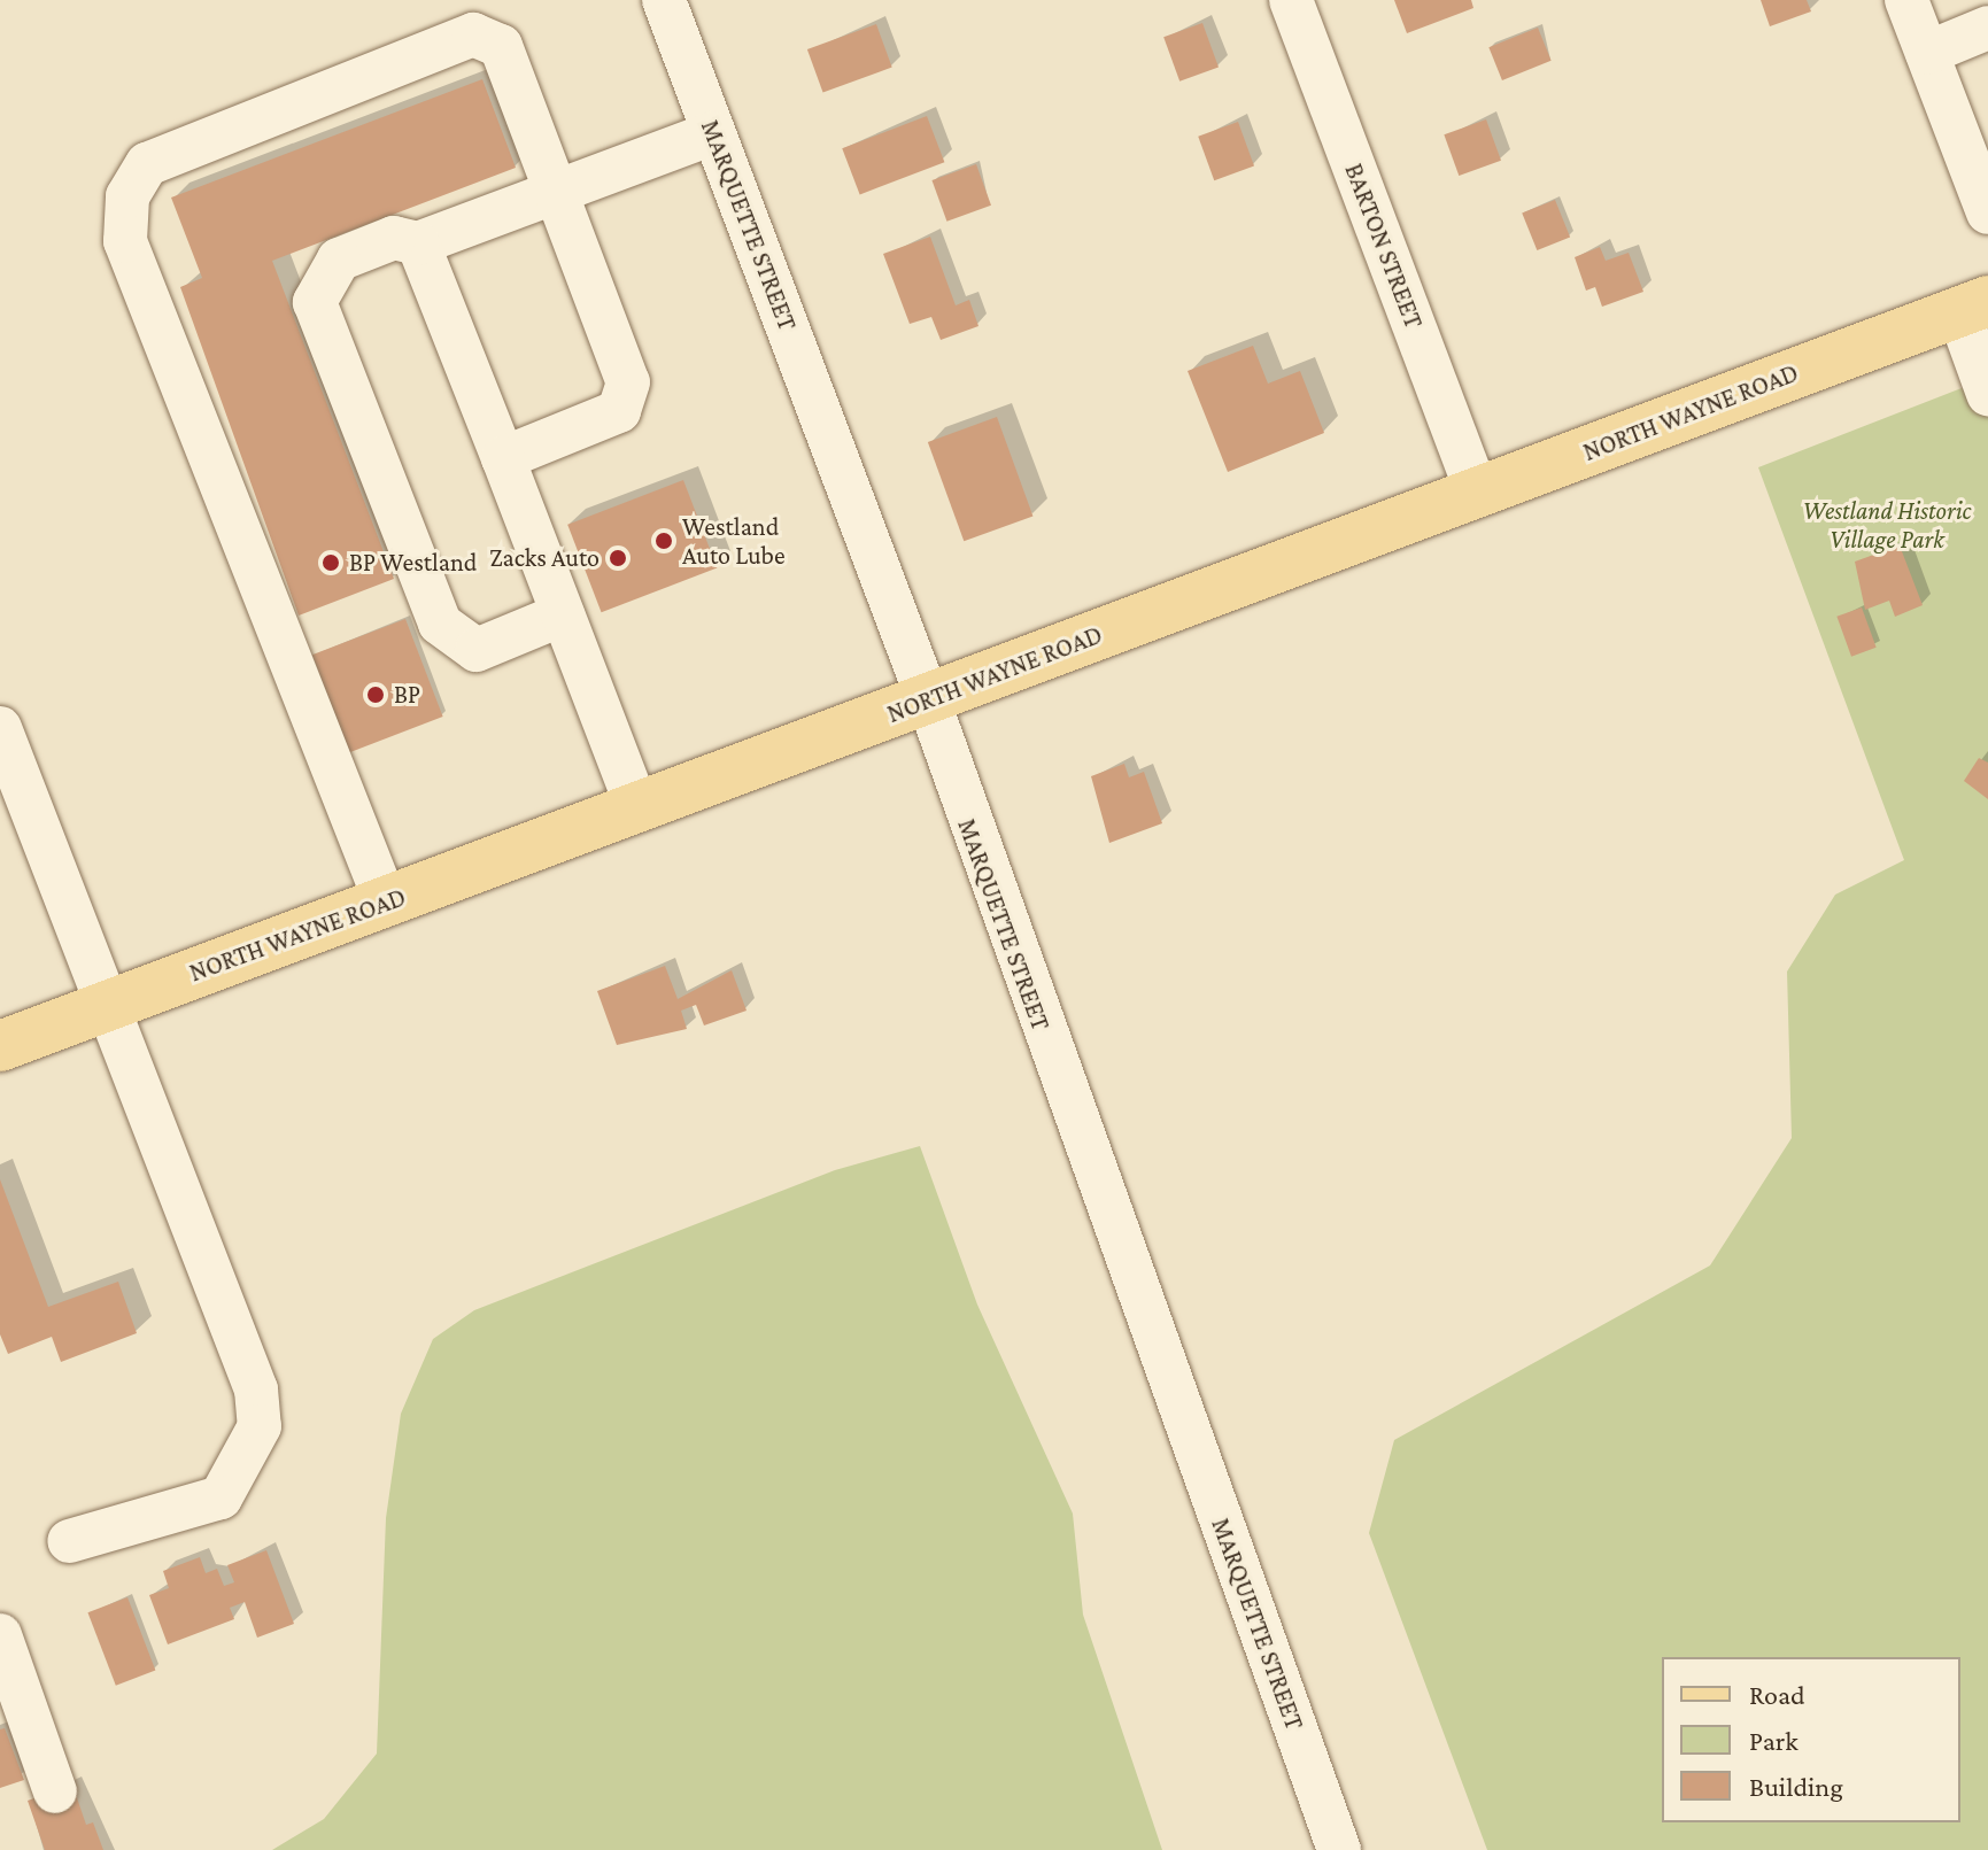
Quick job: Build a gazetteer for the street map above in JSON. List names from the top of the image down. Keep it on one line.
{"streets":{"main road":["NORTH WAYNE ROAD"],"street":["MARQUETTE STREET","BARTON STREET"]},"crossings":[["MARQUETTE STREET","NORTH WAYNE ROAD"],["BARTON STREET","NORTH WAYNE ROAD"]],"parks":["Westland Historic Village Park"],"places":["Westland Auto Lube","Zacks Auto","BP Westland","BP"],"legend":["Road","Park","Building"]}
